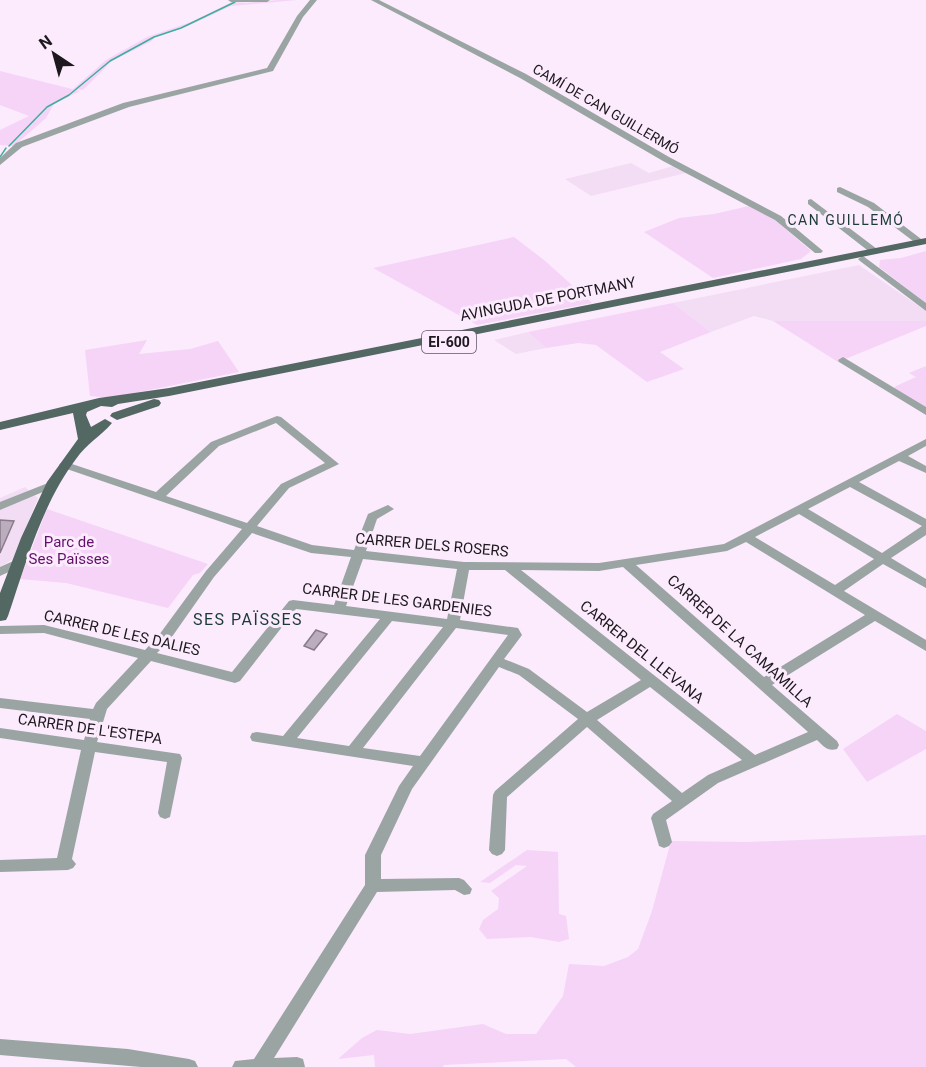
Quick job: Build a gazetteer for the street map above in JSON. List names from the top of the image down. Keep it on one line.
{"streets":{"main road":["AVINGUDA DE PORTMANY","EI-600"],"street":["CAMÍ DE CAN GUILLERMÓ","CARRER DELS ROSERS","CARRER DE LES GARDENIES","CARRER DE LES DALIES","CARRER DE LA CAMAMILLA","CARRER DEL LLEVANA","CARRER DE L'ESTEPA"]},"crossings":[["AVINGUDA DE PORTMANY","EI-600"],["CARRER DELS ROSERS","CARRER DE LA CAMAMILLA"],["CARRER DELS ROSERS","CARRER DEL LLEVANA"],["CARRER DE LES GARDENIES","CARRER DE LES DALIES"]],"districts":["CAN GUILLEMÓ","SES PAÏSSES"],"parks":["Parc de Ses Païsses"],"north":"top left"}
